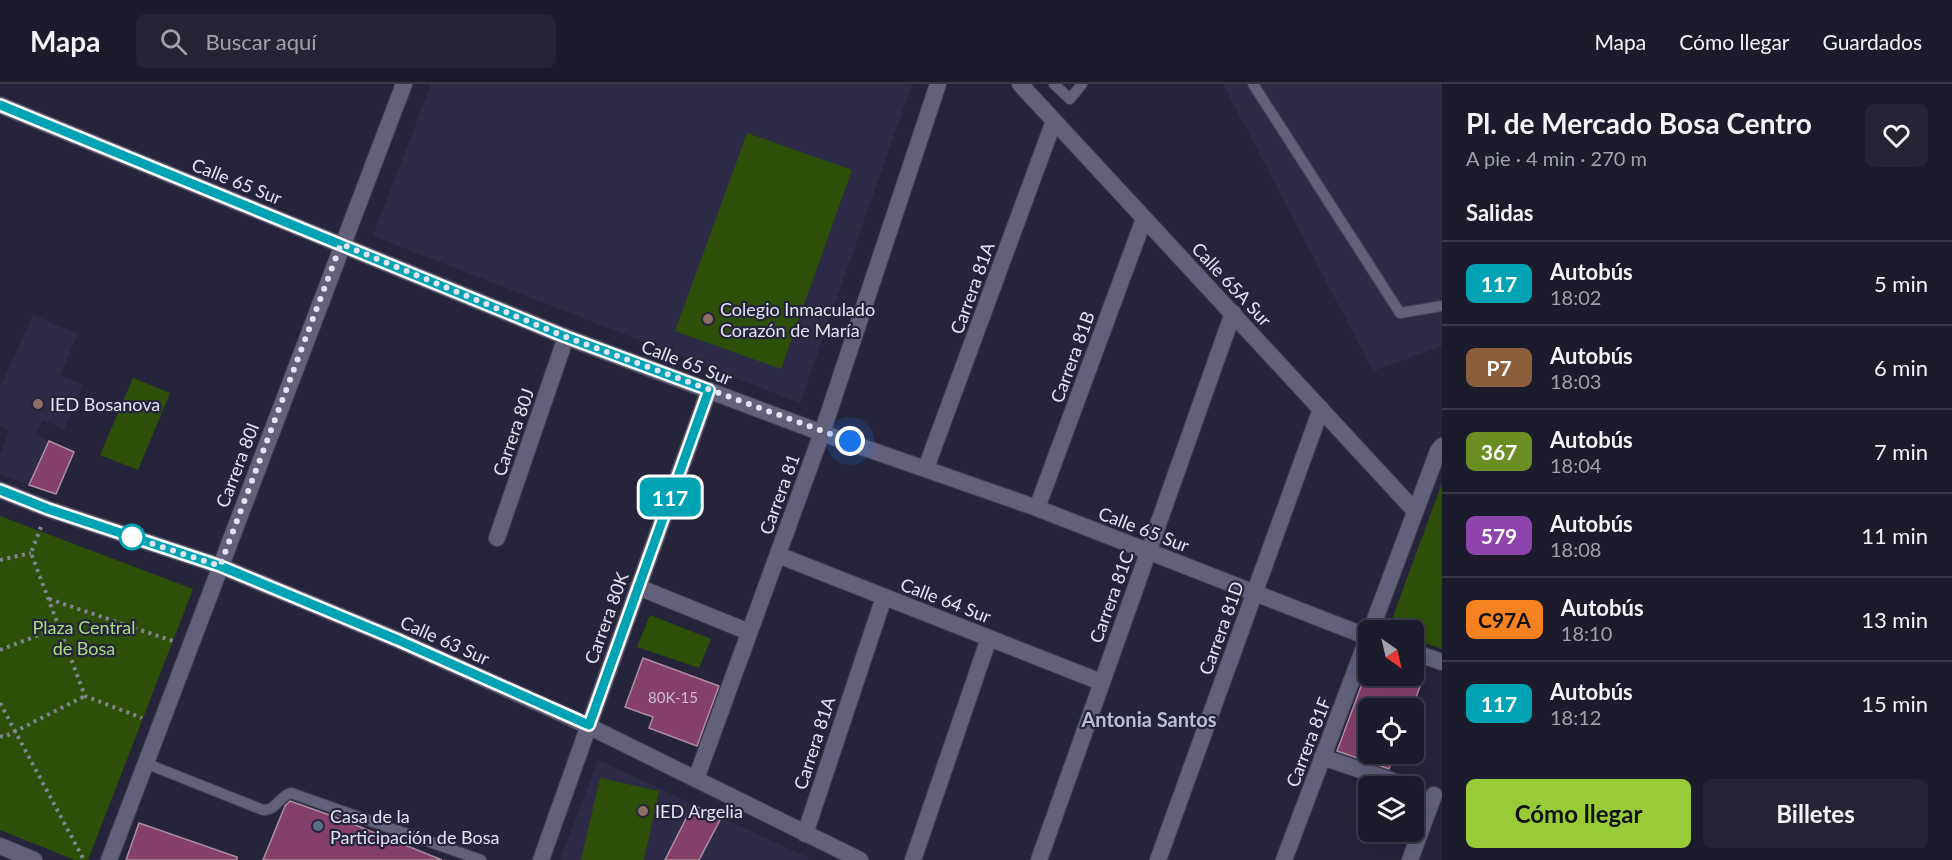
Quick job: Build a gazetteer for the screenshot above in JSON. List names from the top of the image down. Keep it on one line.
{"streets":{"street":["Calle 65 Sur","Calle 65A Sur","Carrera 81A","Carrera 81B","Carrera 80J","Carrera 80I","Carrera 81","Carrera 81C","Calle 64 Sur","Carrera 80K","Carrera 81D","Calle 63 Sur","Carrera 81F"]},"crossings":[["Calle 65 Sur","Carrera 81A"],["Calle 65 Sur","Carrera 81B"],["Calle 65 Sur","Carrera 80J"],["Calle 65 Sur","Carrera 80I"],["Calle 65 Sur","Carrera 81"],["Calle 65 Sur","Carrera 81C"],["Calle 65 Sur","Carrera 80K"],["Calle 65 Sur","Carrera 81D"],["Calle 65A Sur","Carrera 81A"],["Calle 65A Sur","Carrera 81B"],["Calle 65A Sur","Carrera 81C"],["Calle 65A Sur","Carrera 81D"],["Carrera 81A","Calle 64 Sur"],["Carrera 81A","Calle 63 Sur"],["Carrera 80I","Calle 63 Sur"],["Carrera 81","Calle 64 Sur"],["Carrera 81","Calle 63 Sur"],["Carrera 81C","Calle 64 Sur"],["Carrera 80K","Calle 63 Sur"]],"districts":["Antonia Santos"],"parks":["Plaza Central de Bosa"],"places":["Colegio Inmaculado Corazón de María","IED Bosanova","IED Argelia","Casa de la Participación de Bosa"],"lines":["bus line 117"],"house_numbers":["80K-15"],"north":"bottom right","page":{"header":"Mapa","search":"Buscar aquí","nav":["Mapa","Cómo llegar","Guardados"],"on_map":"117","heading":[["Pl. de Mercado Bosa Centro","A pie · 4 min · 270 m"],"Salidas"],"list":[{"mark":"117","name":"Autobús","note":"18:02","value":"5 min"},{"mark":"P7","name":"Autobús","note":"18:03","value":"6 min"},{"mark":"367","name":"Autobús","note":"18:04","value":"7 min"},{"mark":"579","name":"Autobús","note":"18:08","value":"11 min"},{"mark":"C97A","name":"Autobús","note":"18:10","value":"13 min"},{"mark":"117","name":"Autobús","note":"18:12","value":"15 min"}],"buttons":["Cómo llegar","Billetes"]}}
